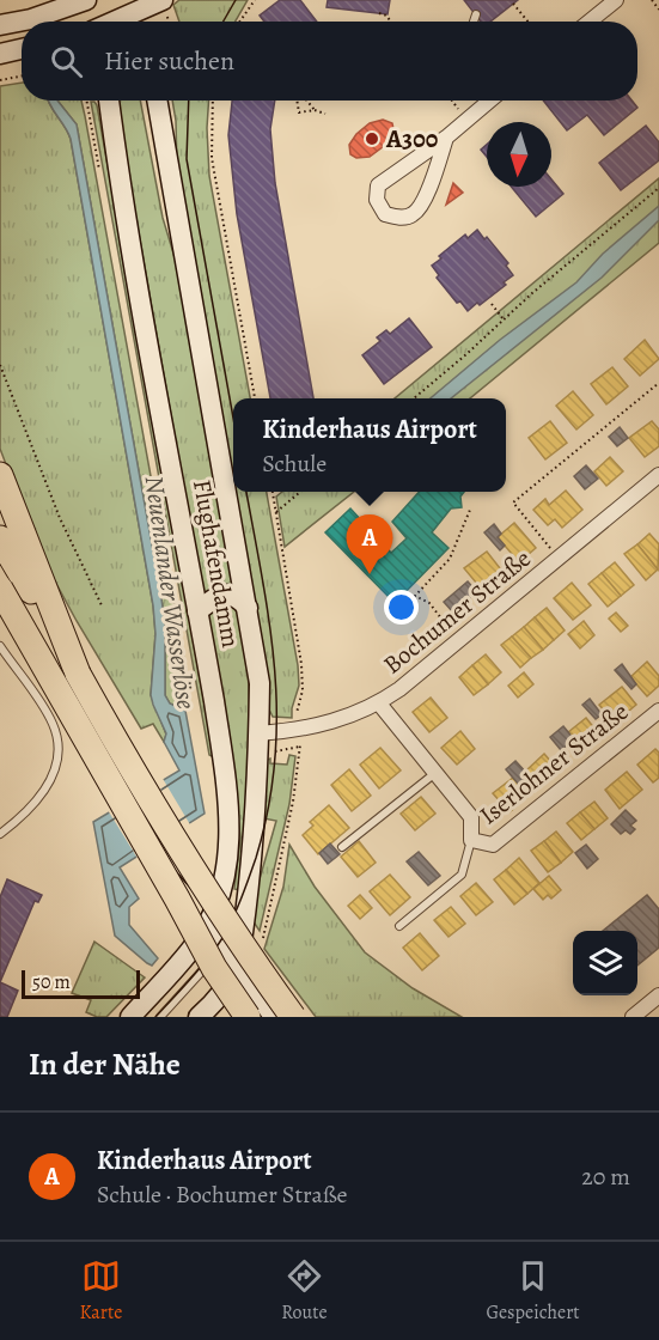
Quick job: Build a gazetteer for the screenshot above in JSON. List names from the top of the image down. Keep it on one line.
{"streets":{"main road":["Flughafendamm"],"street":["Bochumer Straße","Iserlohner Straße"]},"crossings":[["Flughafendamm","Bochumer Straße"],["Bochumer Straße","Iserlohner Straße"]],"water":["Neuenlander Wasserlöse"],"places":["A300"],"scale_bar":"50 m","north":"bottom","page":{"search":"Hier suchen","popup":["Kinderhaus Airport","Schule"],"pins":"A","scale":"50 m","heading":"In der Nähe","list":[{"mark":"A","name":"Kinderhaus Airport","note":"Schule · Bochumer Straße","value":"20 m"}],"nav":["Karte","Route","Gespeichert"]}}
